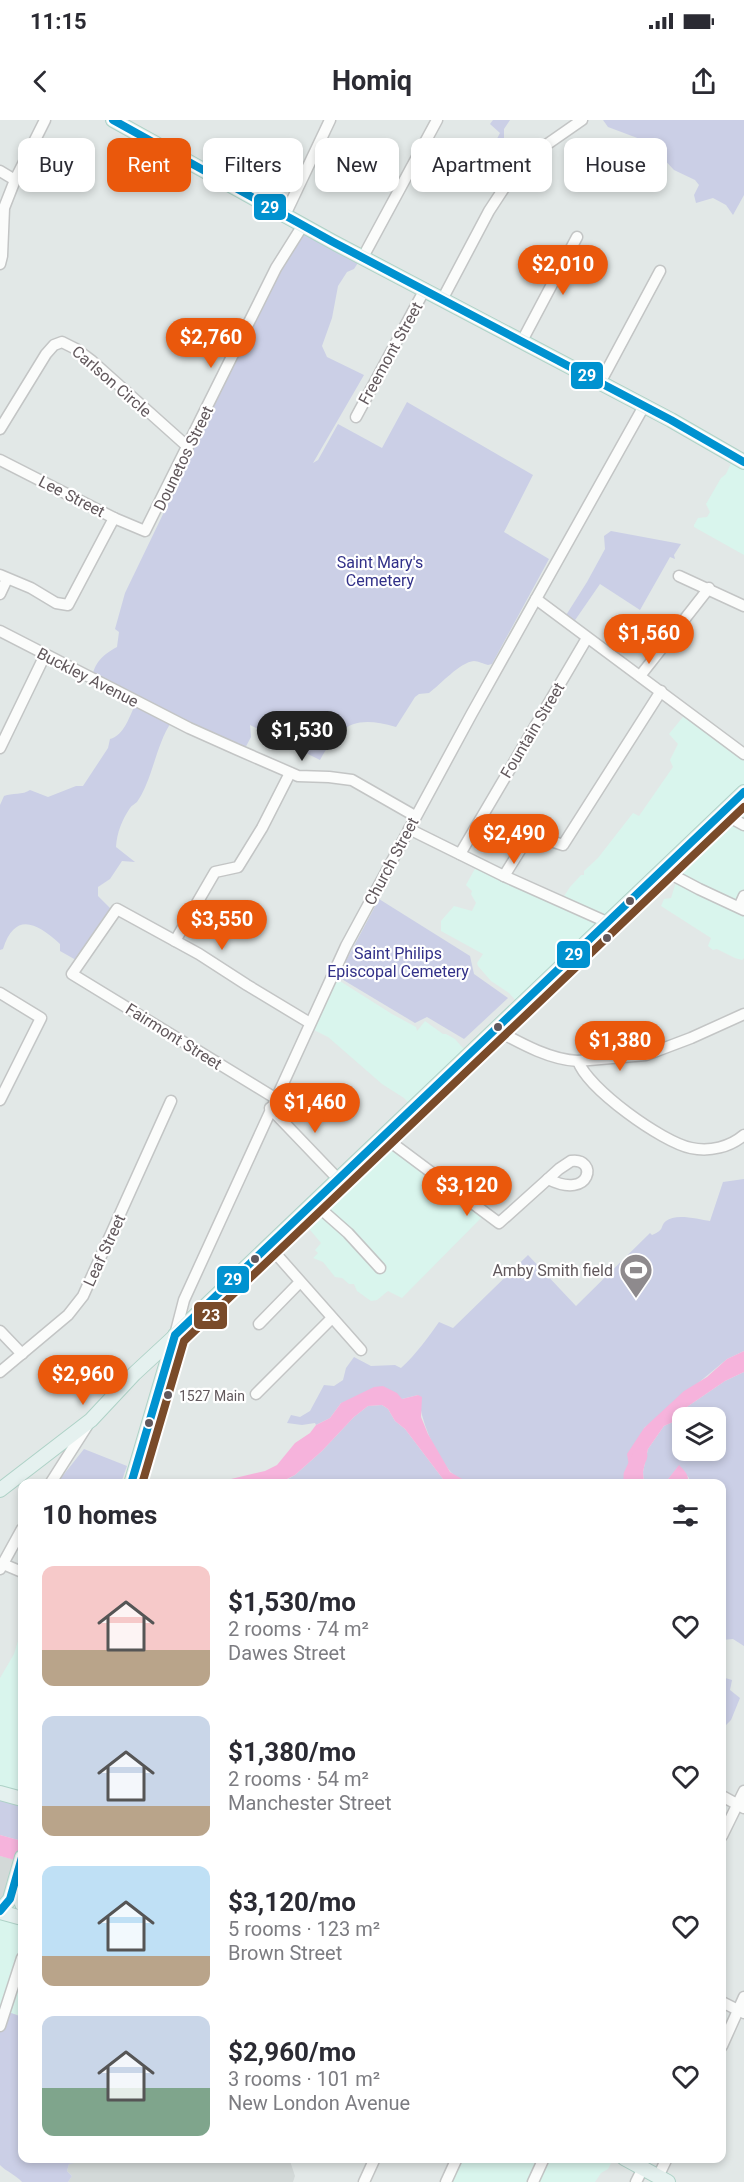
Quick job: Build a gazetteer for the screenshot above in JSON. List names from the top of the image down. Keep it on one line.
{"streets":{"street":["Freemont Street","Carlson Circle","Dounetos Street","Lee Street","Buckley Avenue","Fountain Street","Church Street","Fairmont Street","Leaf Street"]},"crossings":[["Carlson Circle","Dounetos Street"],["Dounetos Street","Lee Street"],["Buckley Avenue","Church Street"],["Church Street","Fairmont Street"]],"parks":["Saint Mary's Cemetery","Saint Philips Episcopal Cemetery"],"places":{"sports":["Amby Smith field"],"other":["1527 Main"]},"lines":["transit line 29","transit line 23"],"page":{"status":"11:15","header":"Homiq","chip":["Buy","Rent","Filters","New","Apartment","House"],"price":["$2,010","$2,760","$1,560","$1,530","$2,490","$3,550","$1,380","$1,460","$3,120","$2,960"],"heading":"10 homes","list":[{"name":"$1,530/mo","note":"2 rooms · 74 m² · Dawes Street"},{"name":"$1,380/mo","note":"2 rooms · 54 m² · Manchester Street"},{"name":"$3,120/mo","note":"5 rooms · 123 m² · Brown Street"},{"name":"$2,960/mo","note":"3 rooms · 101 m² · New London Avenue"}]}}
